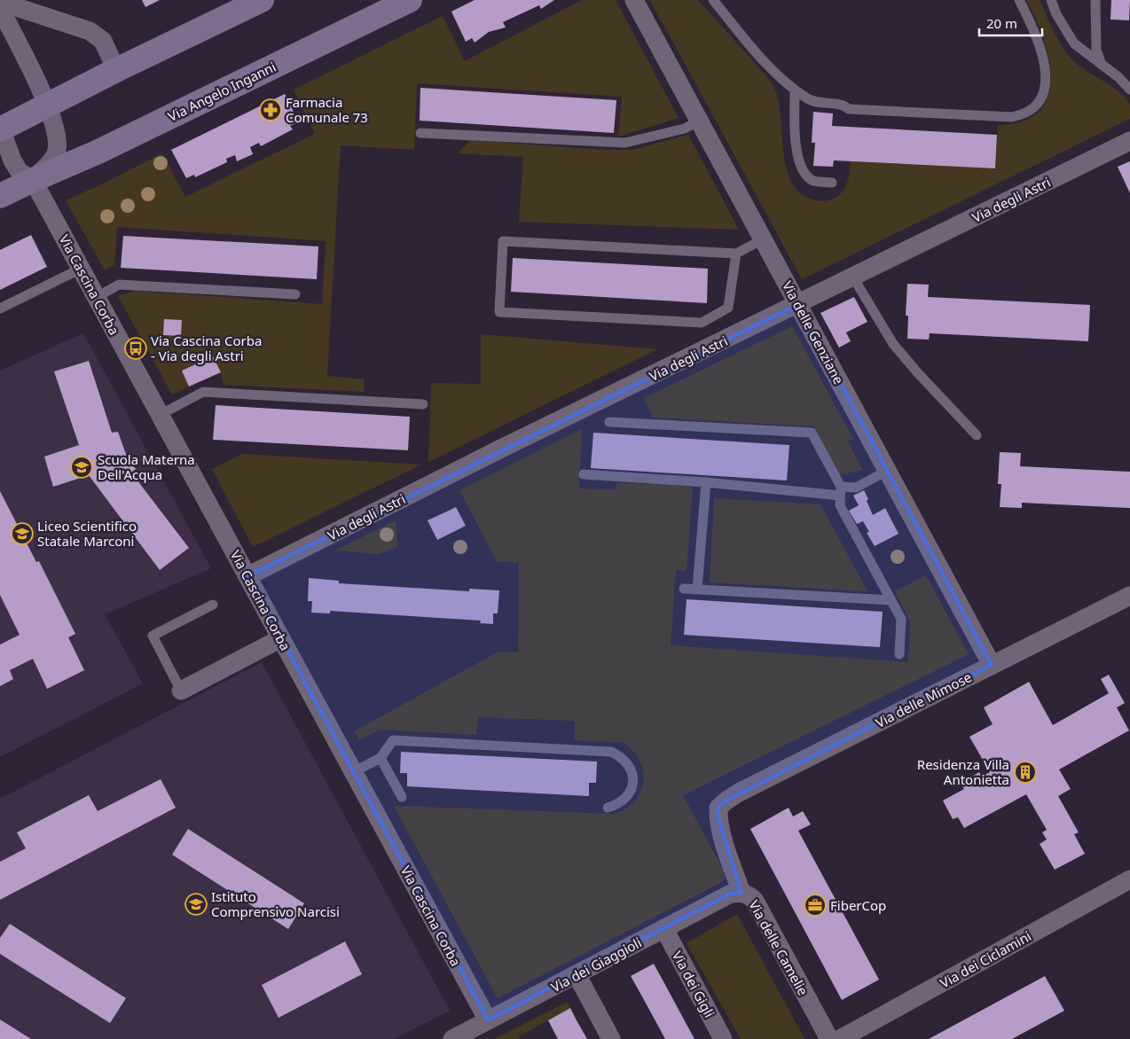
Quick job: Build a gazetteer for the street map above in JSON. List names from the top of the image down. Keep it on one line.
{"streets":{"street":["Via Angelo Inganni","Via degli Astri","Via Cascina Corba","Via delle Genziane","Via delle Mimose","Via delle Camelie","Via dei Ciclamini","Via dei Giaggioli","Via dei Gigli"]},"crossings":[["Via Angelo Inganni","Via Cascina Corba"],["Via degli Astri","Via Cascina Corba"],["Via degli Astri","Via delle Genziane"],["Via Cascina Corba","Via dei Giaggioli"],["Via delle Genziane","Via delle Mimose"],["Via delle Mimose","Via delle Camelie"],["Via delle Camelie","Via dei Giaggioli"],["Via dei Giaggioli","Via dei Gigli"]],"places":{"pharmacy":["Farmacia Comunale 73"],"bus stop":["Via Cascina Corba - Via degli Astri"],"school or university":["Scuola Materna Dell'Acqua","Liceo Scientifico Statale Marconi","Istituto Comprensivo Narcisi"],"building":["Residenza Villa Antonietta"],"office":["FiberCop"]},"scale_bar":"20 m"}
